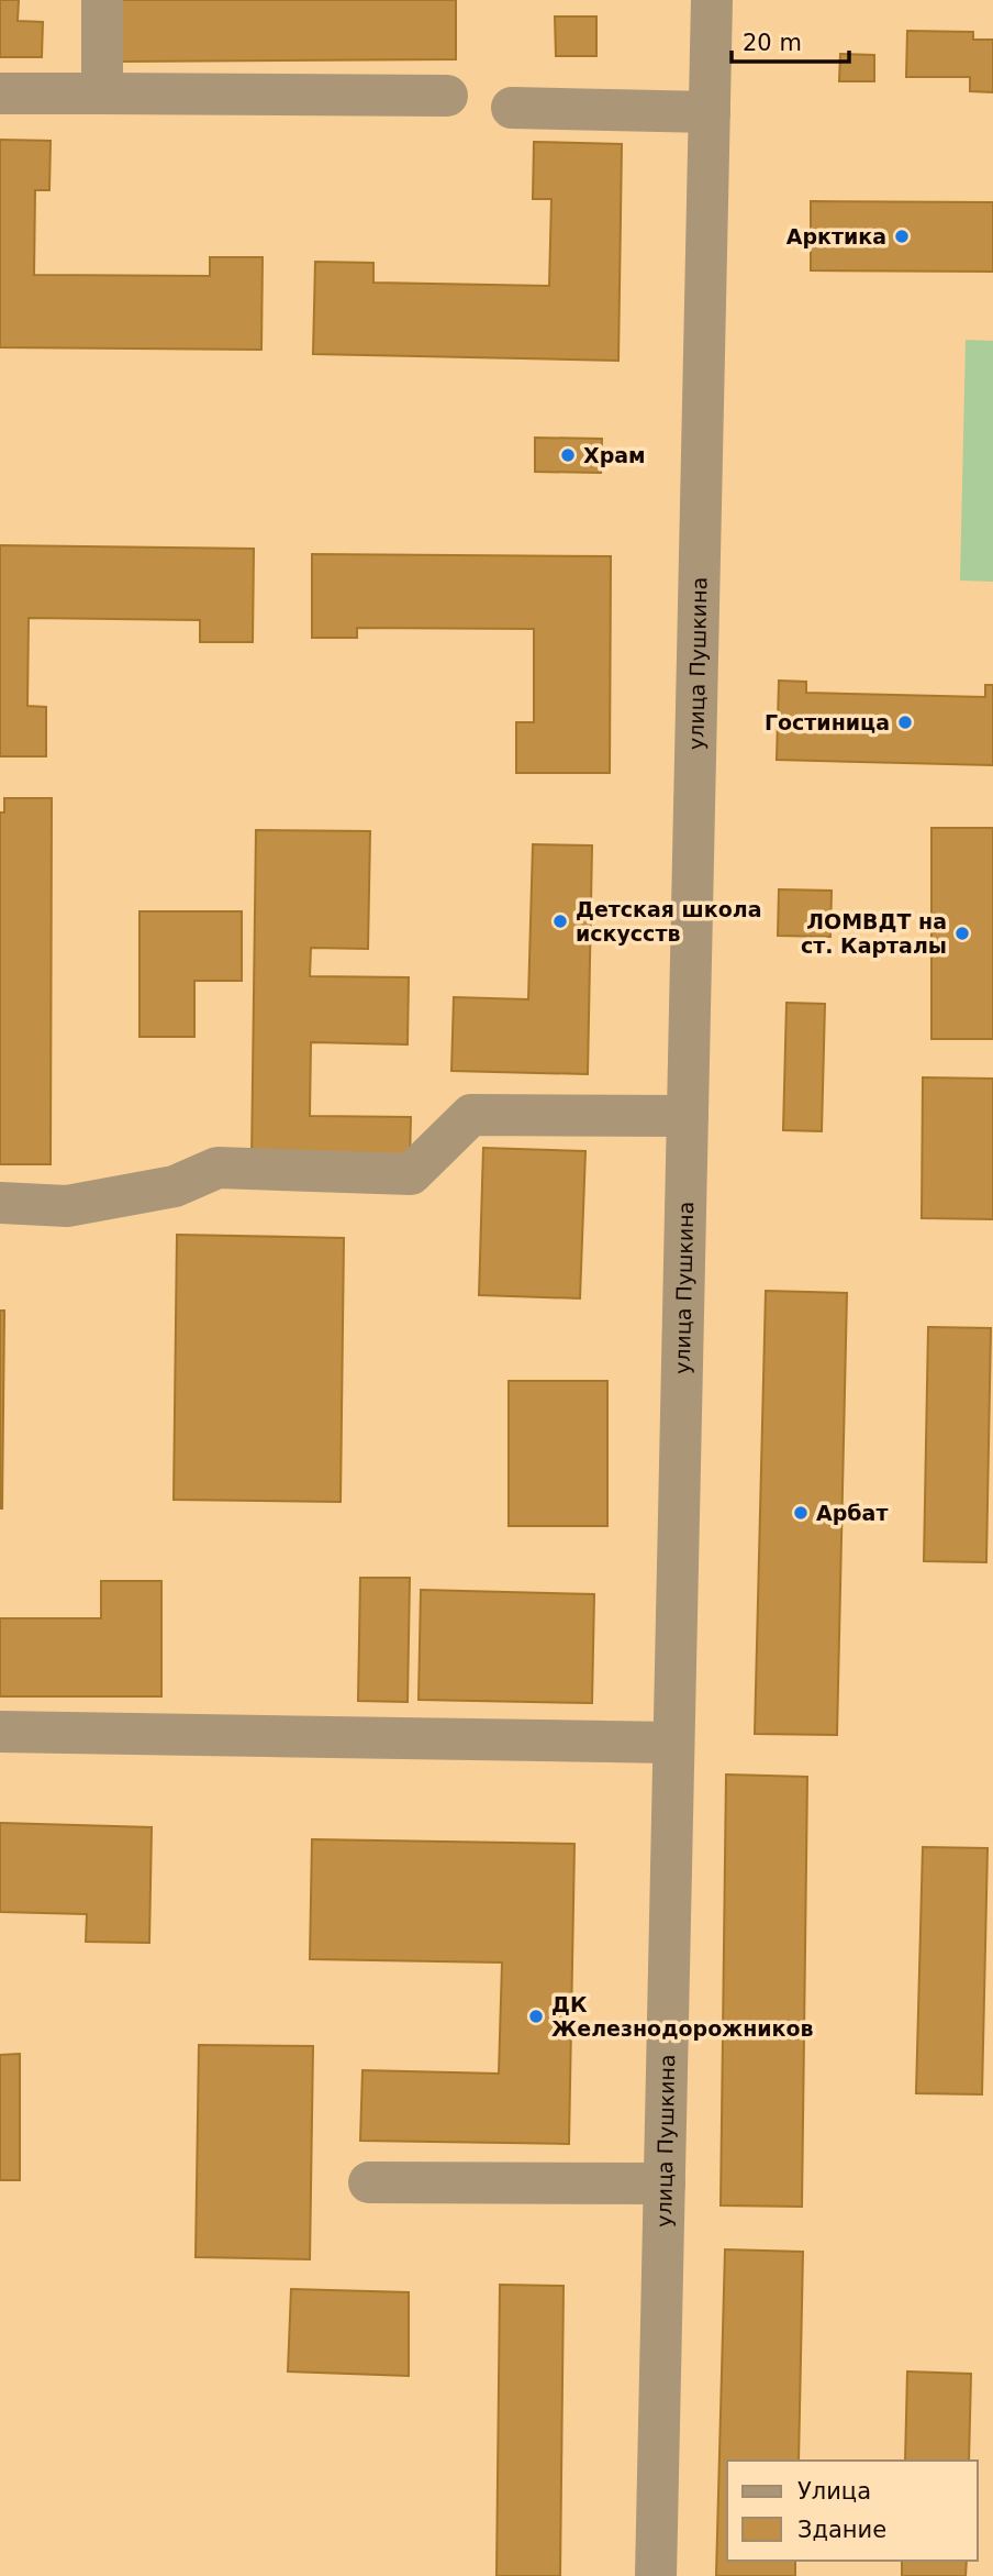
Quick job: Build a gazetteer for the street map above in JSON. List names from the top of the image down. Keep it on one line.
{"streets":{"street":["улица Пушкина"]},"places":["Арктика","Храм","Гостиница","Детская школа искусств","ЛОМВДТ на ст. Карталы","Арбат","ДК Железнодорожников"],"legend":["Улица","Здание"],"scale_bar":"20 m"}
